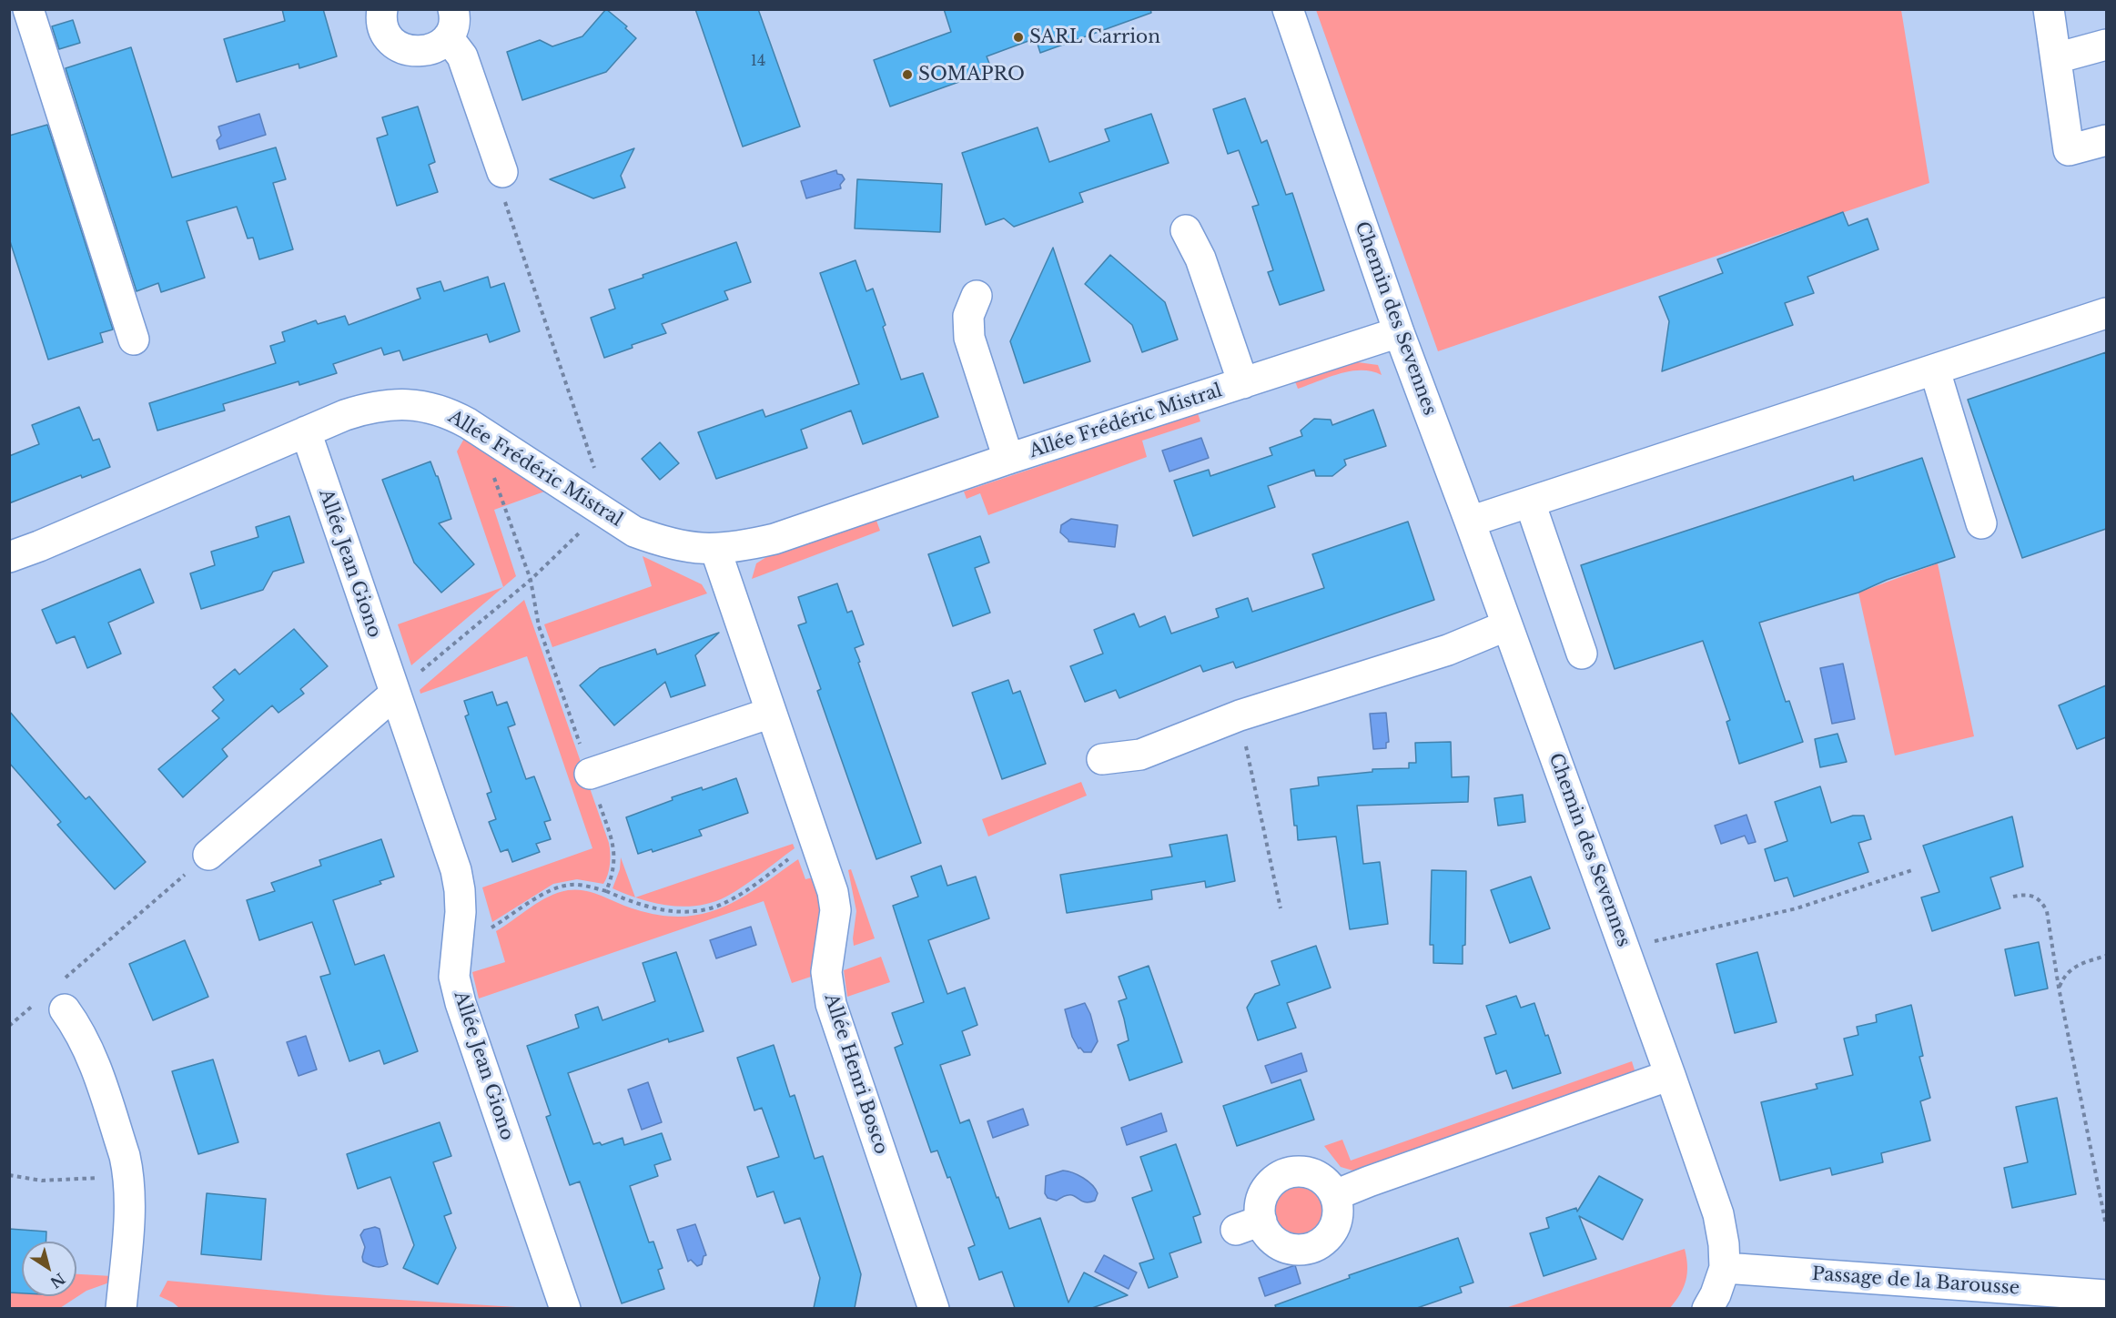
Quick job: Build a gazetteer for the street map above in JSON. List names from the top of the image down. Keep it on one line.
{"streets":{"street":["Chemin des Sevennes","Allée Frédéric Mistral","Allée Jean Giono","Allée Henri Bosco","Passage de la Barousse"]},"crossings":[["Chemin des Sevennes","Allée Frédéric Mistral"],["Chemin des Sevennes","Passage de la Barousse"],["Allée Frédéric Mistral","Allée Jean Giono"],["Allée Frédéric Mistral","Allée Henri Bosco"]],"places":["SARL Carrion","SOMAPRO"],"house_numbers":["14"],"north":"bottom right"}
